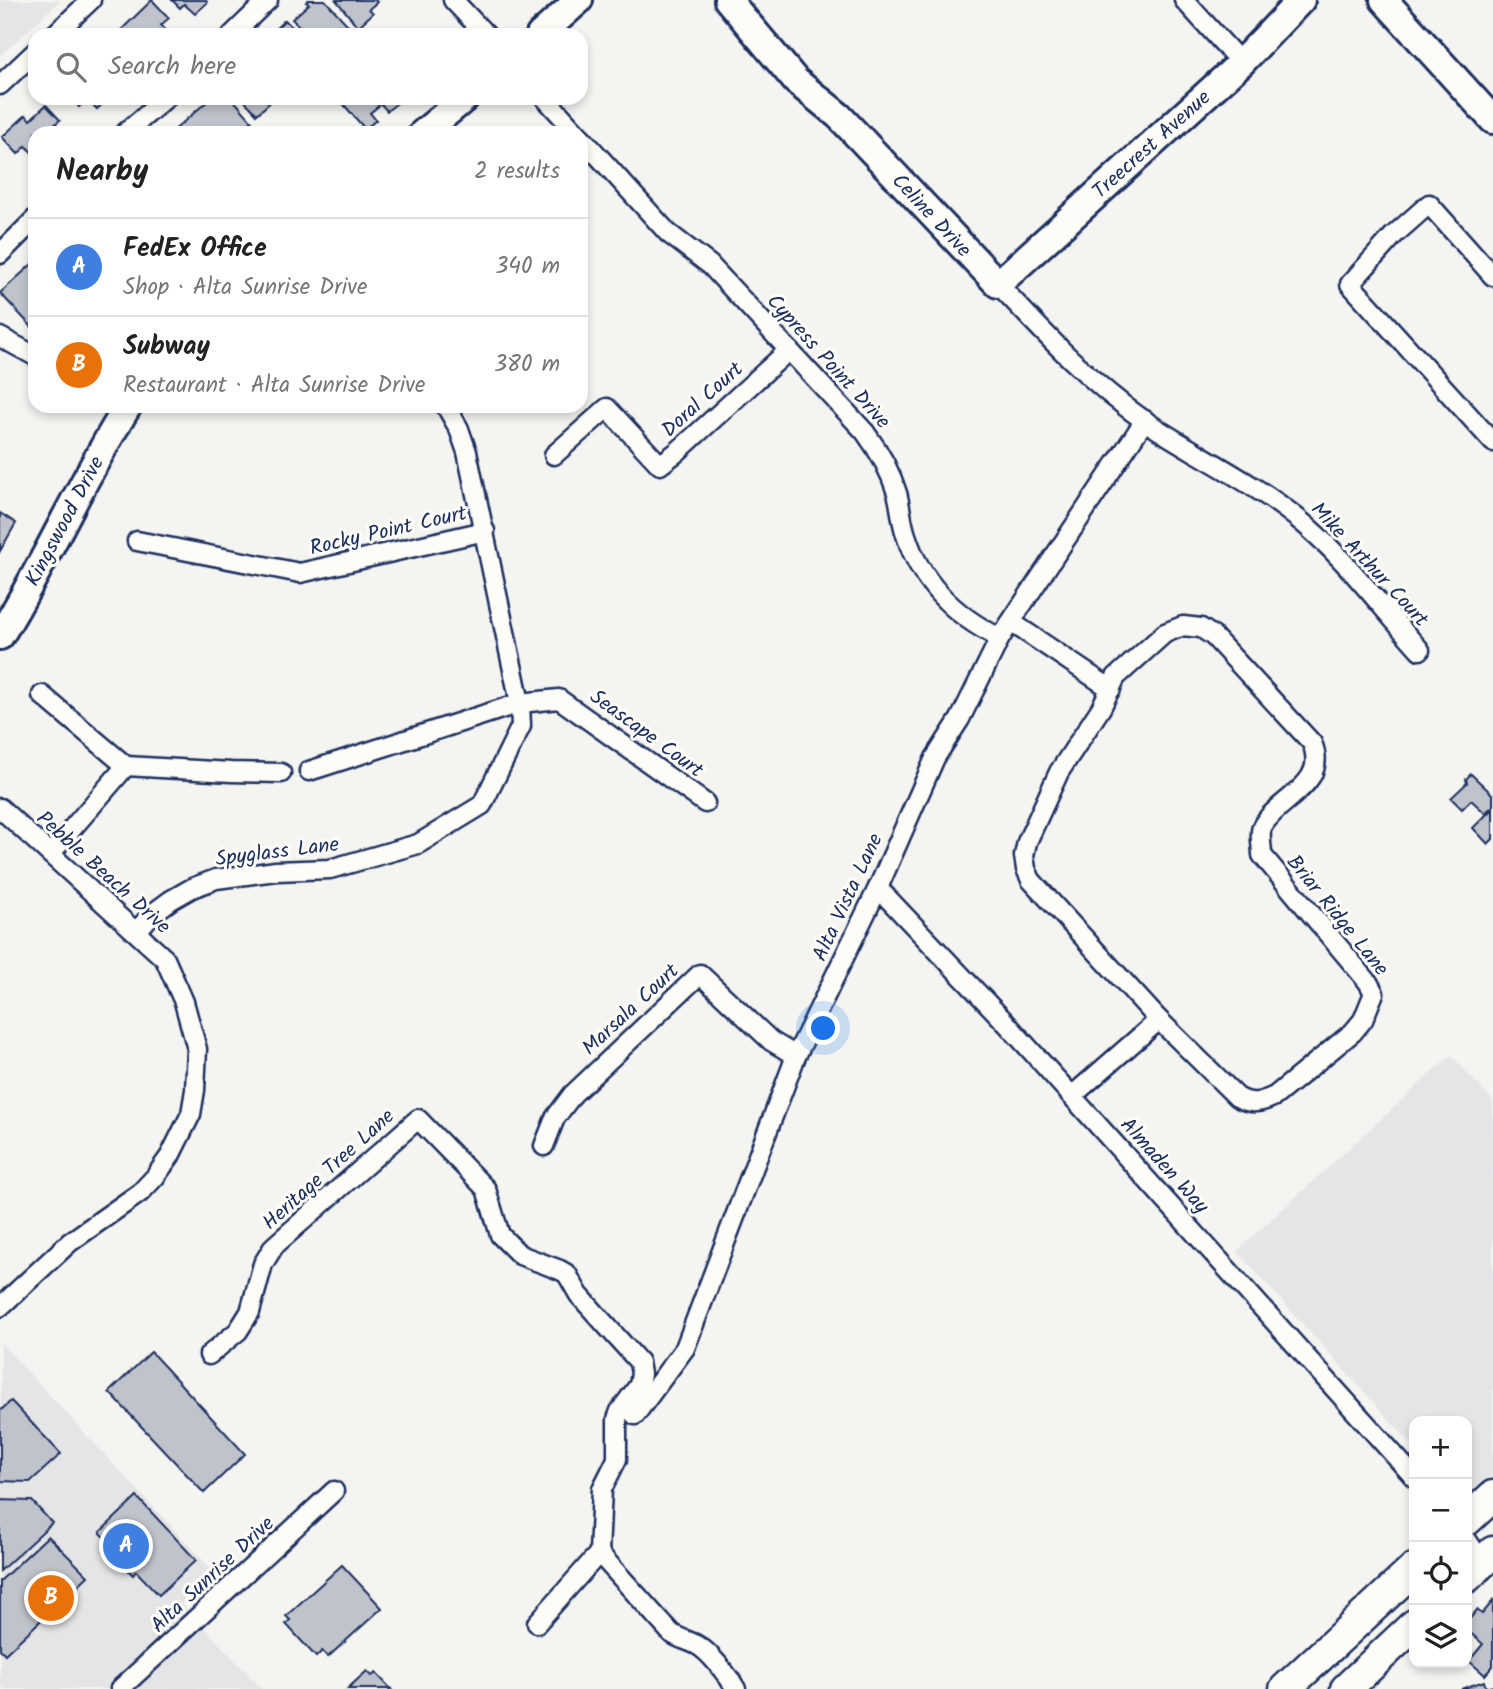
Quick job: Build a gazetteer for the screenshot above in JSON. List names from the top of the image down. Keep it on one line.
{"streets":{"street":["Treecrest Avenue","Celine Drive","Cypress Point Drive","Doral Court","Kingswood Drive","Rocky Point Court","Mike Arthur Court","Seascape Court","Spyglass Lane","Pebble Beach Drive","Alta Vista Lane","Briar Ridge Lane","Marsala Court","Almaden Way","Heritage Tree Lane","Alta Sunrise Drive"]},"crossings":[["Treecrest Avenue","Celine Drive"],["Celine Drive","Mike Arthur Court"],["Celine Drive","Alta Vista Lane"],["Cypress Point Drive","Doral Court"],["Cypress Point Drive","Alta Vista Lane"],["Rocky Point Court","Spyglass Lane"],["Mike Arthur Court","Alta Vista Lane"],["Seascape Court","Spyglass Lane"],["Spyglass Lane","Pebble Beach Drive"],["Alta Vista Lane","Marsala Court"],["Alta Vista Lane","Almaden Way"]],"page":{"search":"Search here","heading":["Nearby","2 results"],"list":[{"mark":"A","name":"FedEx Office","note":"Shop · Alta Sunrise Drive","value":"340 m"},{"mark":"B","name":"Subway","note":"Restaurant · Alta Sunrise Drive","value":"380 m"}],"map_buttons":["+","−"],"pins":["A","B"]}}
